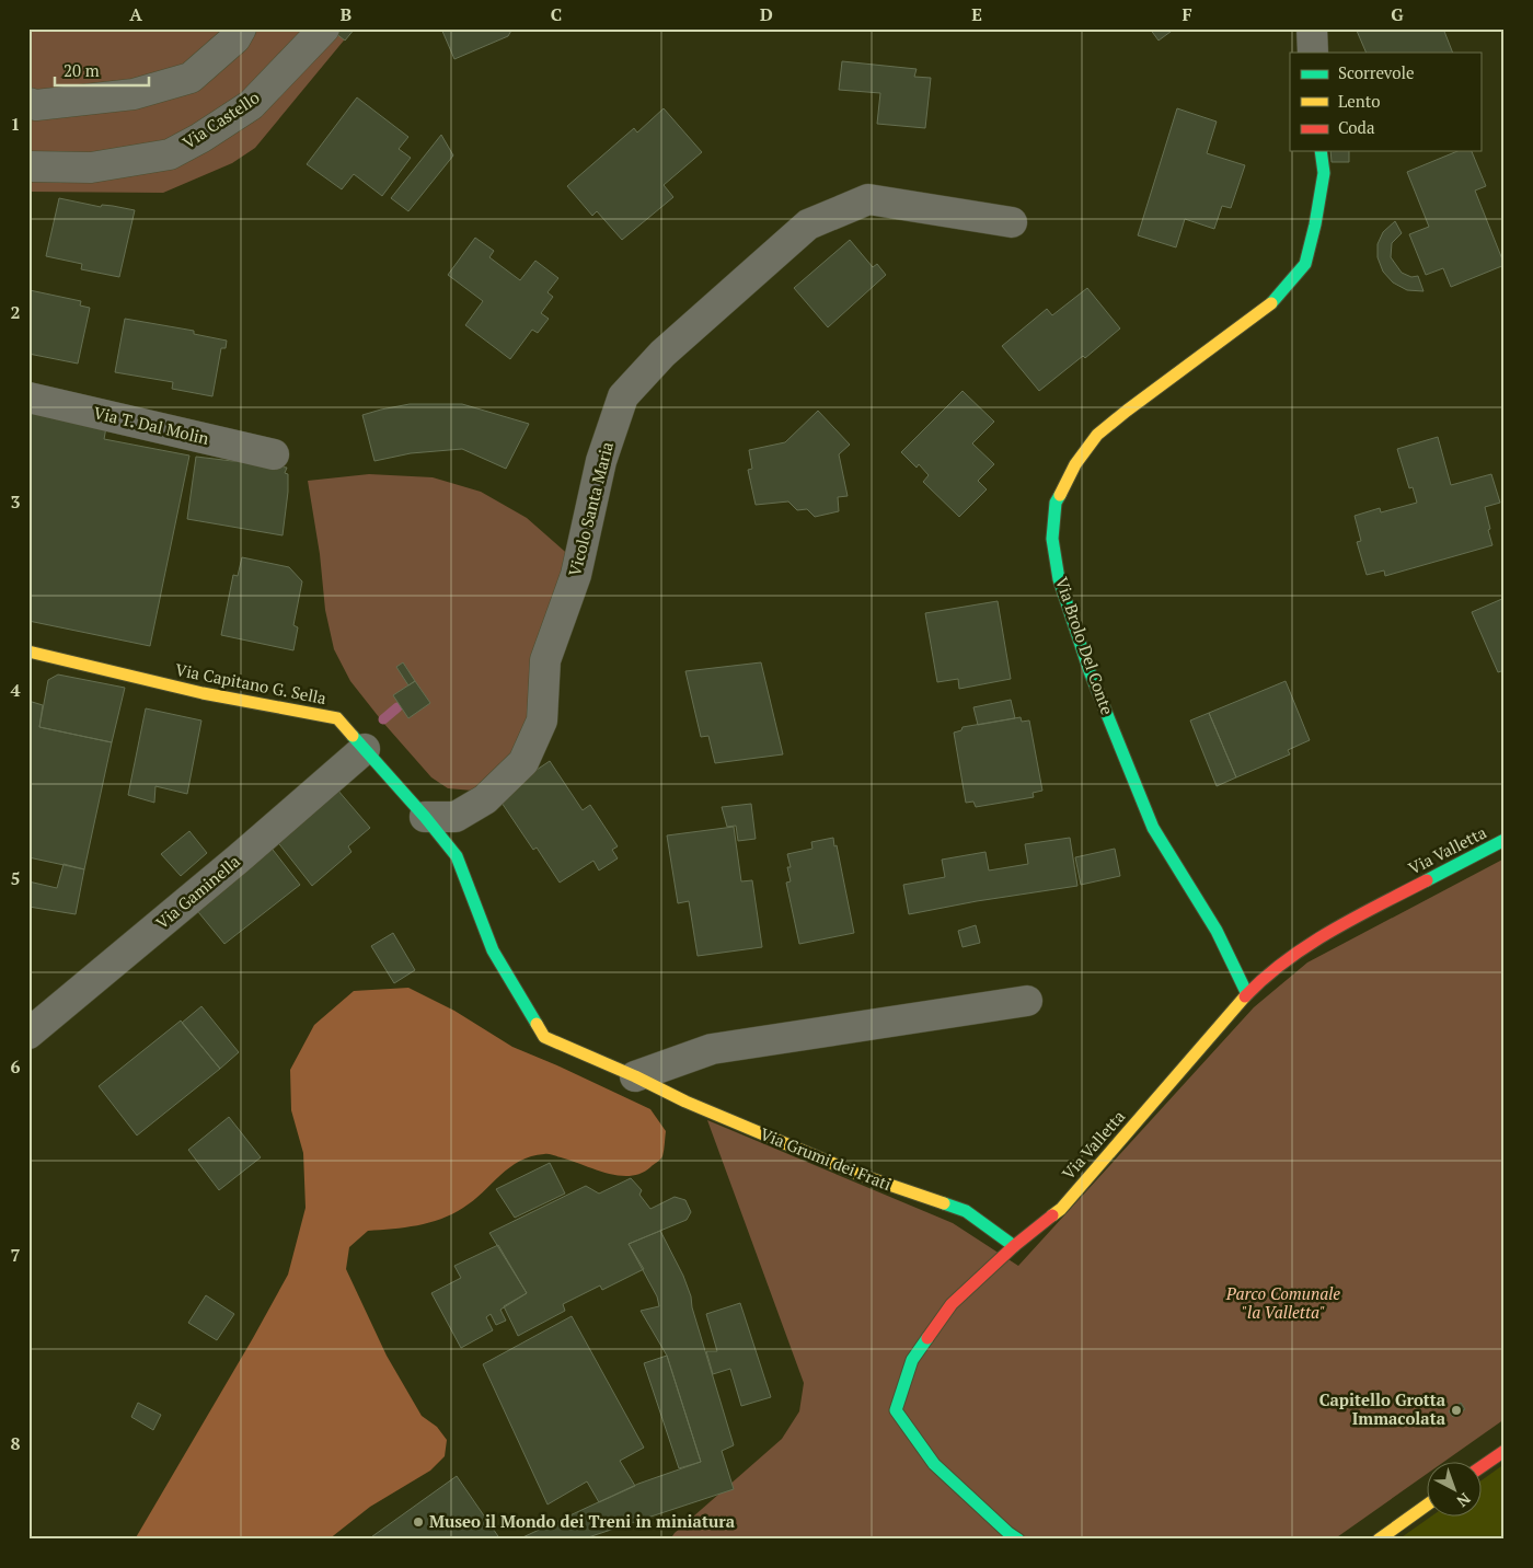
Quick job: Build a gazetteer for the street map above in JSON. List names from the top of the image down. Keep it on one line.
{"streets":{"street":["Via Castello","Via T. Dal Molin","Vicolo Santa Maria","Via Brolo Del Conte","Via Capitano G. Sella","Via Valletta","Via Gaminella","Via Grumi dei Frati"]},"crossings":[["Vicolo Santa Maria","Via Capitano G. Sella"],["Vicolo Santa Maria","Via Grumi dei Frati"],["Via Brolo Del Conte","Via Valletta"],["Via Capitano G. Sella","Via Gaminella"],["Via Capitano G. Sella","Via Grumi dei Frati"],["Via Valletta","Via Grumi dei Frati"]],"parks":["Parco Comunale \"la Valletta\""],"places":["Capitello Grotta Immacolata","Museo il Mondo dei Treni in miniatura"],"legend":["Scorrevole","Lento","Coda"],"scale_bar":"20 m","north":"bottom right","grid":{"columns":["A","B","C","D","E","F","G"],"rows":["1","2","3","4","5","6","7","8"]}}
